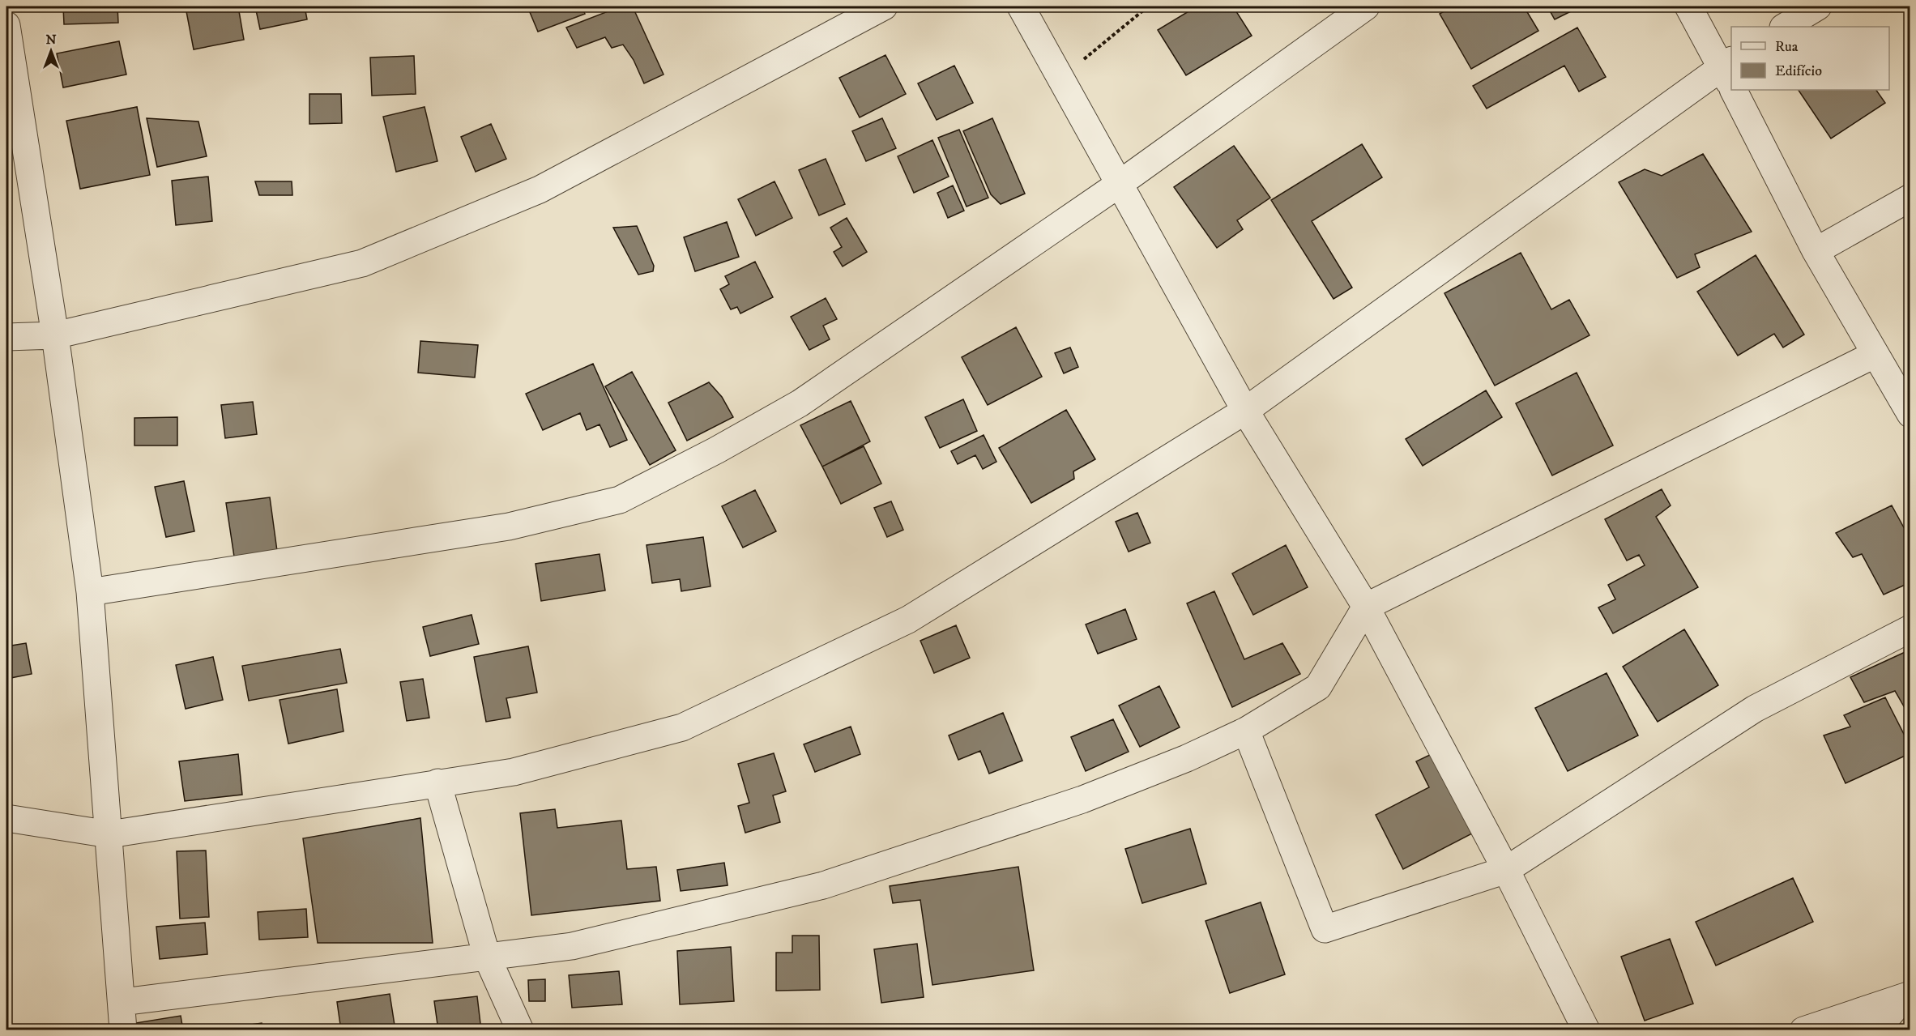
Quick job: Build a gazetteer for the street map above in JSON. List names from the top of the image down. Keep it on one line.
{"legend":["Rua","Edifício"],"north":"top"}
